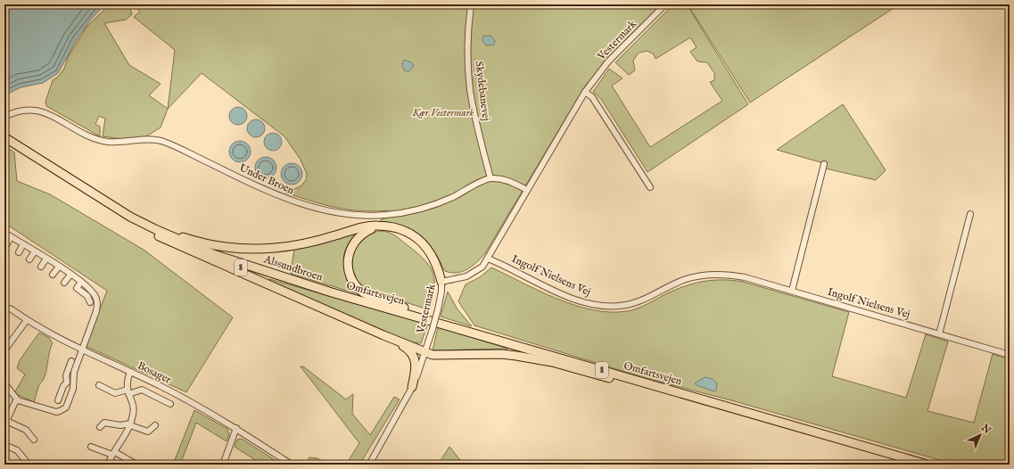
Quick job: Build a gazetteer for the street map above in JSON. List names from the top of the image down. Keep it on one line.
{"streets":{"highway":["8","Alssundbroen","Omfartsvejen"],"street":["Vestermark","Skydebanevej","Under Broen","Ingolf Nielsens Vej","Bosager"]},"crossings":[["Vestermark","Ingolf Nielsens Vej"],["Skydebanevej","Under Broen"],["Alssundbroen","Omfartsvejen"]],"parks":["Kær Vestermark"],"north":"top right"}
